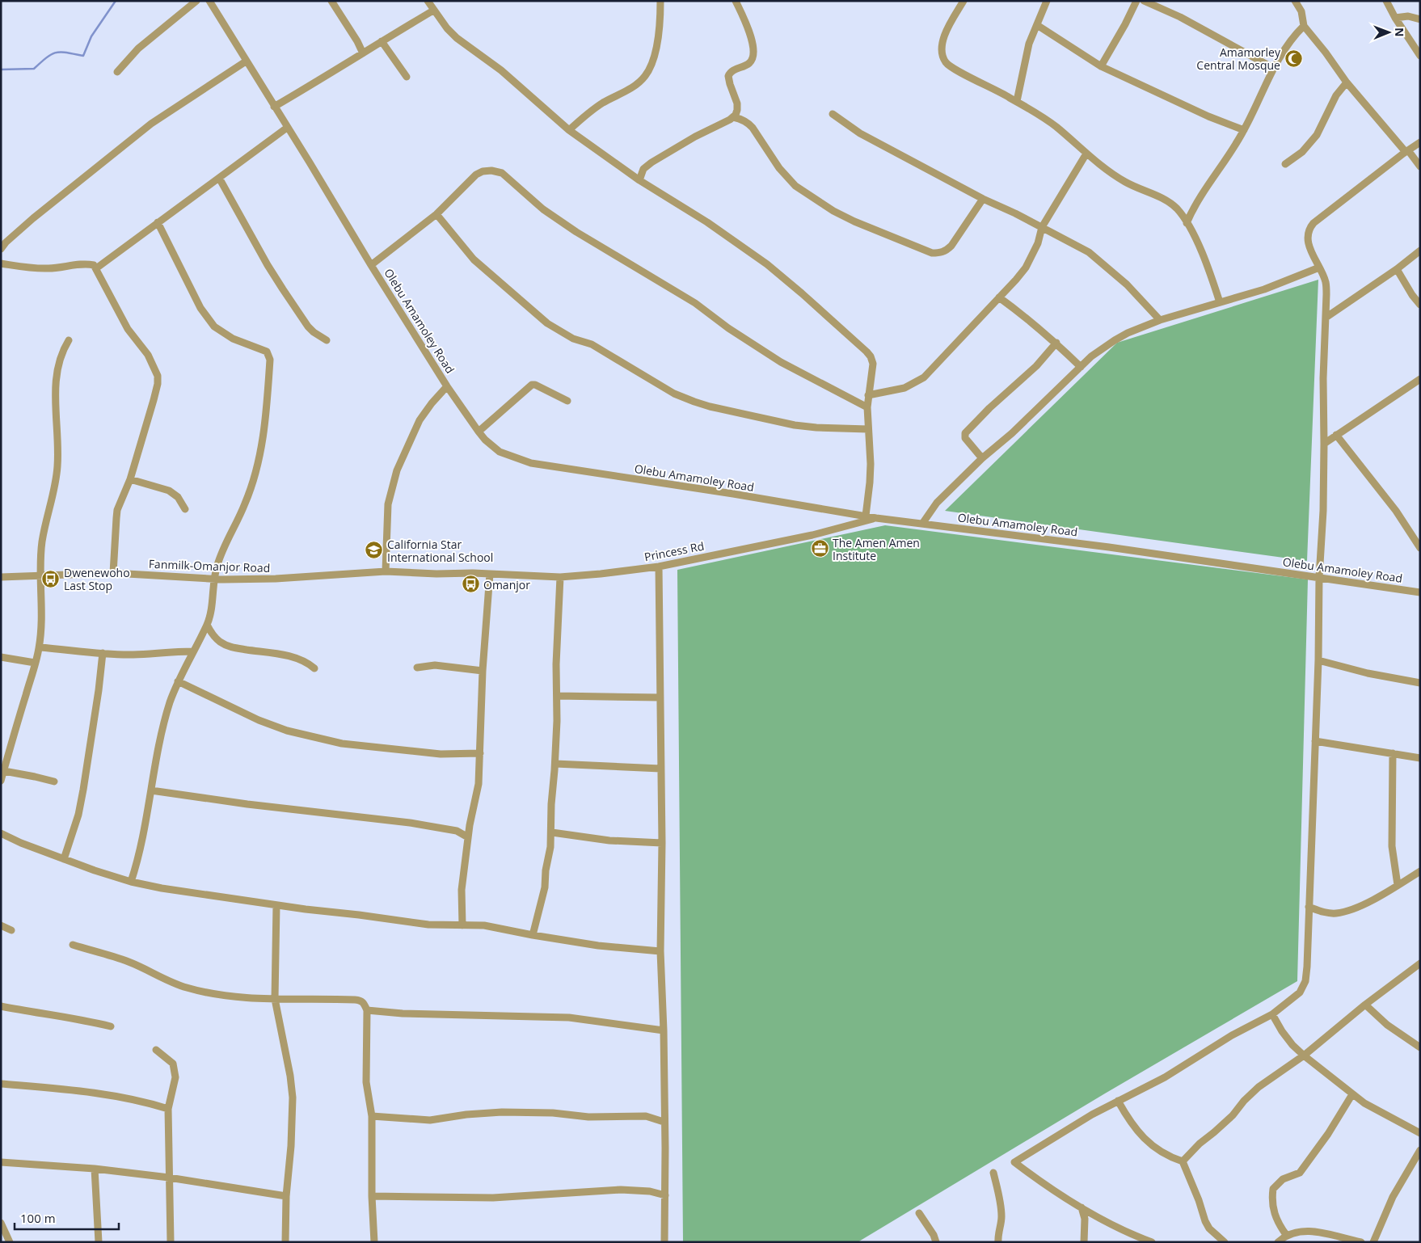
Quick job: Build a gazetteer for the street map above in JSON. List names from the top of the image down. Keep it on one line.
{"streets":{"street":["Olebu Amamoley Road","Princess Rd","Fanmilk-Omanjor Road"]},"crossings":[["Olebu Amamoley Road","Princess Rd"],["Princess Rd","Fanmilk-Omanjor Road"]],"places":{"mosque":["Amamorley Central Mosque"],"office":["The Amen Amen Institute"],"school or university":["California Star International School"],"bus stop":["Dwenewoho Last Stop","Omanjor"]},"scale_bar":"100 m","north":"right"}
